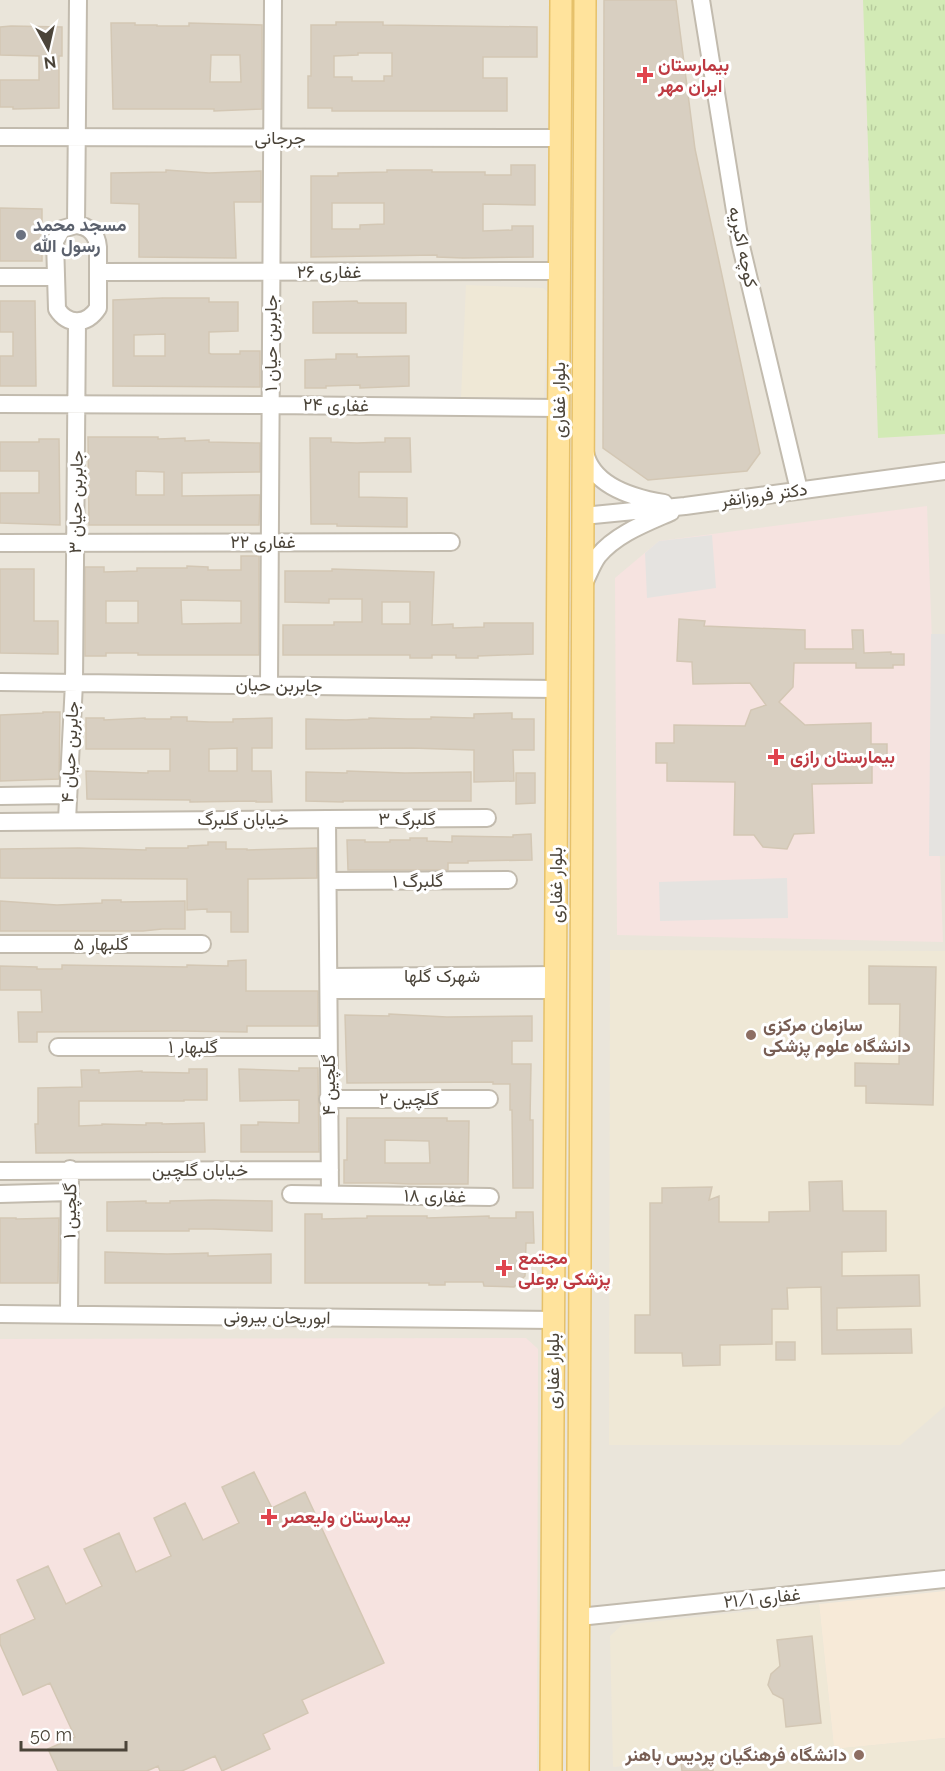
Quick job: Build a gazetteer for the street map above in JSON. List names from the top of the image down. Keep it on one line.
{"streets":{"main road":["بلوار غفاری"],"street":["جرجانی","کوچه اکبریه","غفاری ۲۶","جابربن حیان ۱","غفاری ۲۴","دکتر فروزانفر","جابربن حیان ۳","غفاری ۲۲","جابربن حیان","جابربن حیان ۴","خیابان گلبرگ","گلبرگ ۳","گلبرگ ۱","گلبهار ۵","شهرک گلها","گلبهار ۱","گلچین ۴","گلچین ۲","خیابان گلچین","غفاری ۱۸","گلچین ۱","ابوریحان بیرونی","غفاری ۲۱/۱"]},"crossings":[["جرجانی","جابربن حیان ۱"],["جرجانی","بلوار غفاری"],["کوچه اکبریه","دکتر فروزانفر"],["غفاری ۲۶","جابربن حیان ۱"],["غفاری ۲۶","بلوار غفاری"],["جابربن حیان ۱","غفاری ۲۴"],["جابربن حیان ۱","غفاری ۲۲"],["جابربن حیان ۱","جابربن حیان"],["بلوار غفاری","غفاری ۲۴"],["بلوار غفاری","دکتر فروزانفر"],["بلوار غفاری","جابربن حیان"],["بلوار غفاری","شهرک گلها"],["بلوار غفاری","ابوریحان بیرونی"],["بلوار غفاری","غفاری ۲۱/۱"],["غفاری ۲۴","جابربن حیان ۳"],["جابربن حیان ۳","غفاری ۲۲"],["جابربن حیان ۳","جابربن حیان"],["جابربن حیان ۳","جابربن حیان ۴"],["جابربن حیان","جابربن حیان ۴"],["جابربن حیان ۴","خیابان گلبرگ"],["خیابان گلبرگ","گلبرگ ۳"],["شهرک گلها","گلچین ۴"],["گلبهار ۱","گلچین ۴"],["گلچین ۴","گلچین ۲"],["گلچین ۴","خیابان گلچین"],["گلچین ۴","غفاری ۱۸"],["خیابان گلچین","گلچین ۱"],["گلچین ۱","ابوریحان بیرونی"]],"places":{"health":["بیمارستان ایران مهر","بیمارستان رازی","مجتمع پزشکی بوعلی","بیمارستان ولیعصر"],"other":["مسجد محمد رسول الله","سازمان مرکزی دانشگاه علوم پزشکی","دانشگاه فرهنگیان پردیس باهنر"]},"scale_bar":"50 m","north":"bottom"}
